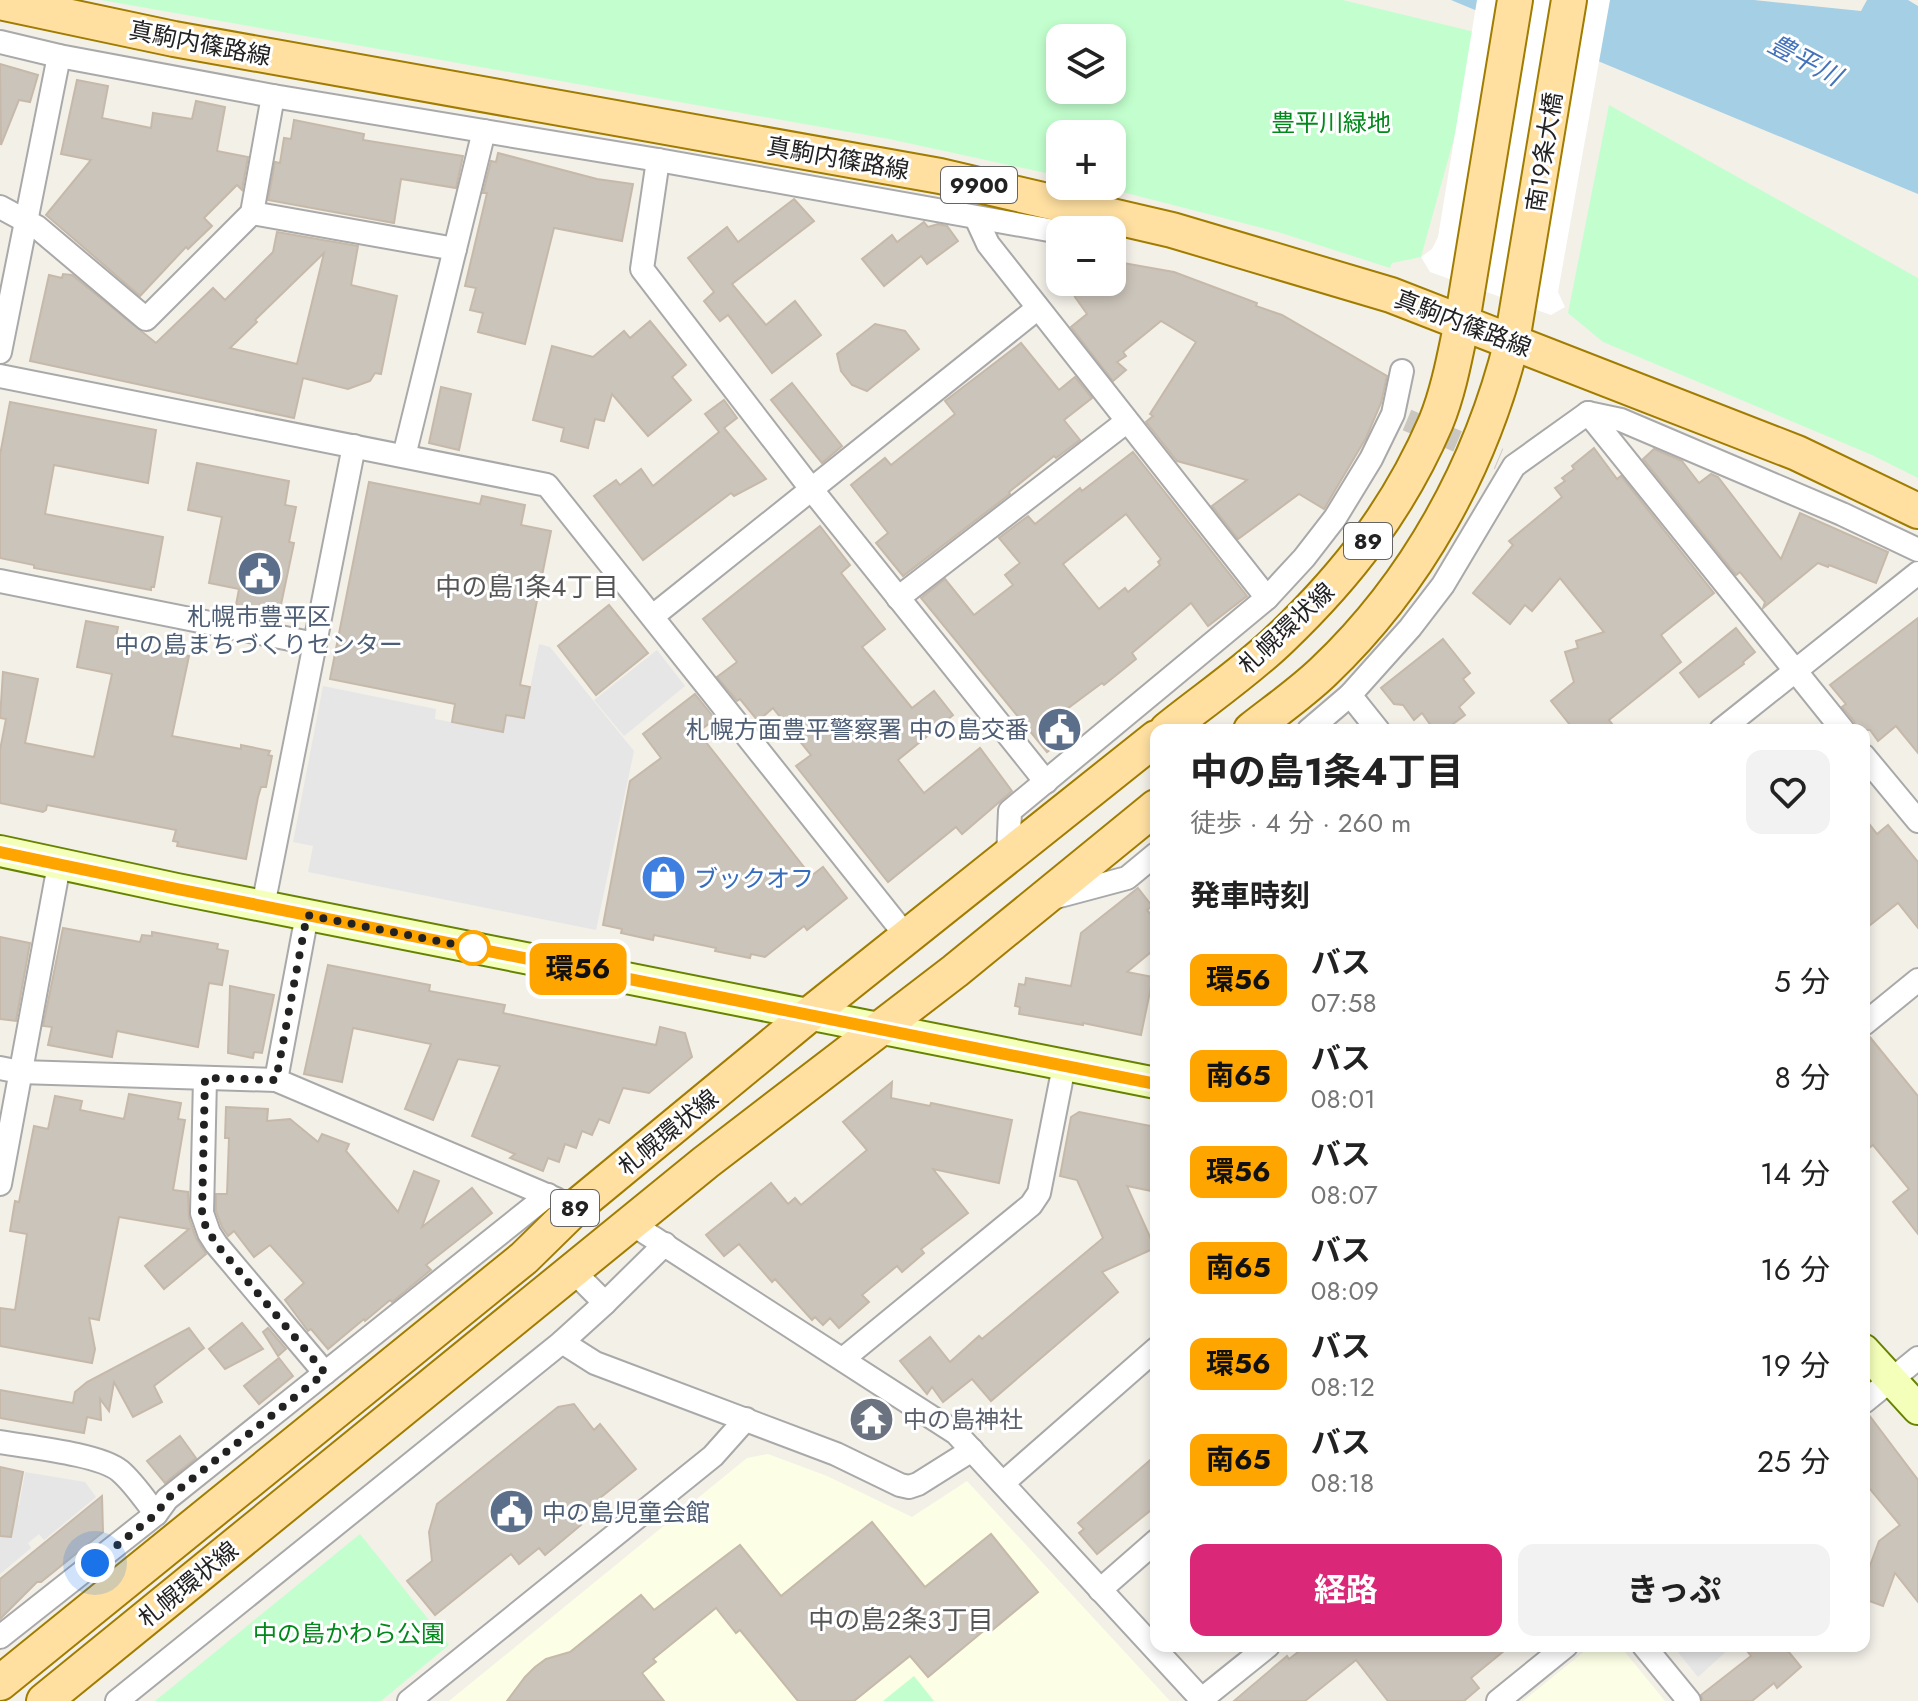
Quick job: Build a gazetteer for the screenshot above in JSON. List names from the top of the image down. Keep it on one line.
{"streets":{"main road":["真駒内篠路線","南19条大橋","9900","89","札幌環状線"]},"crossings":[["真駒内篠路線","南19条大橋"],["真駒内篠路線","89"],["真駒内篠路線","札幌環状線"],["南19条大橋","89"]],"districts":["中の島1条4丁目","中の島2条3丁目"],"water":["豊平川"],"parks":["豊平川緑地","中の島かわら公園"],"places":{"public building":["札幌市豊平区 中の島まちづくりセンター","札幌方面豊平警察署 中の島交番","中の島児童会館"],"shop":["ブックオフ"],"temple":["中の島神社"]},"lines":["bus line 環56"],"page":{"on_map":"環56","map_buttons":["+","−"],"heading":[["中の島1条4丁目","徒歩 · 4 分 · 260 m"],"発車時刻"],"list":[{"mark":"環56","name":"バス","note":"07:58","value":"5 分"},{"mark":"南65","name":"バス","note":"08:01","value":"8 分"},{"mark":"環56","name":"バス","note":"08:07","value":"14 分"},{"mark":"南65","name":"バス","note":"08:09","value":"16 分"},{"mark":"環56","name":"バス","note":"08:12","value":"19 分"},{"mark":"南65","name":"バス","note":"08:18","value":"25 分"}],"buttons":["経路","きっぷ"]}}
